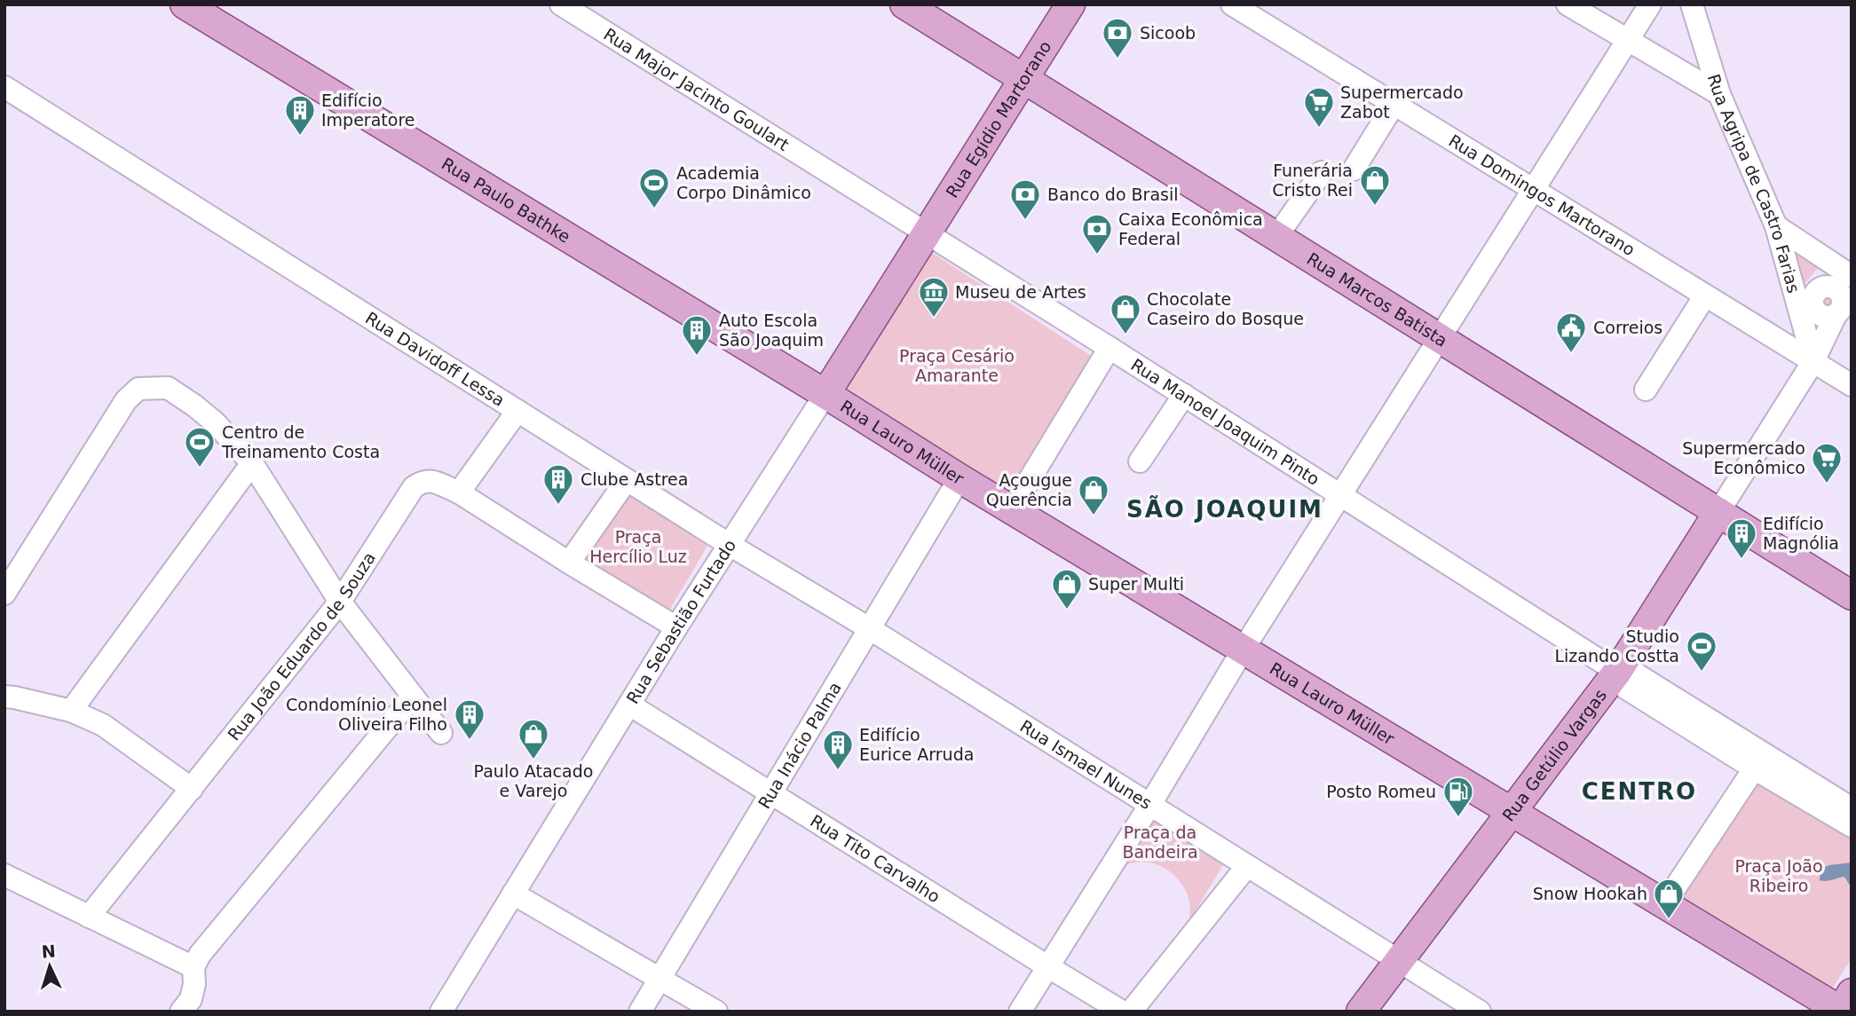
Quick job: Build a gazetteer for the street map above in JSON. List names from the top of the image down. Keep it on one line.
{"streets":{"main road":["Rua Egídio Martorano","Rua Paulo Bathke","Rua Marcos Batista","Rua Lauro Müller","Rua Sebastião Furtado","Rua Getúlio Vargas"],"street":["Rua Major Jacinto Goulart","Rua Agripa de Castro Farias","Rua Domingos Martorano","Rua Davidoff Lessa","Rua Manoel Joaquim Pinto","Rua João Eduardo de Souza","Rua Inácio Palma","Rua Ismael Nunes","Rua Tito Carvalho"]},"crossings":[["Rua Major Jacinto Goulart","Rua Egídio Martorano"],["Rua Major Jacinto Goulart","Rua Manoel Joaquim Pinto"],["Rua Major Jacinto Goulart","Rua Sebastião Furtado"],["Rua Egídio Martorano","Rua Marcos Batista"],["Rua Egídio Martorano","Rua Manoel Joaquim Pinto"],["Rua Egídio Martorano","Rua Sebastião Furtado"],["Rua Agripa de Castro Farias","Rua Domingos Martorano"],["Rua Agripa de Castro Farias","Rua Getúlio Vargas"],["Rua Domingos Martorano","Rua Getúlio Vargas"],["Rua Paulo Bathke","Rua Lauro Müller"],["Rua Paulo Bathke","Rua Sebastião Furtado"],["Rua Marcos Batista","Rua Getúlio Vargas"],["Rua Davidoff Lessa","Rua Sebastião Furtado"],["Rua Davidoff Lessa","Rua Inácio Palma"],["Rua Davidoff Lessa","Rua Ismael Nunes"],["Rua Manoel Joaquim Pinto","Rua Sebastião Furtado"],["Rua Manoel Joaquim Pinto","Rua Getúlio Vargas"],["Rua Lauro Müller","Rua Sebastião Furtado"],["Rua Lauro Müller","Rua Inácio Palma"],["Rua Lauro Müller","Rua Getúlio Vargas"],["Rua Sebastião Furtado","Rua Tito Carvalho"],["Rua Inácio Palma","Rua Ismael Nunes"],["Rua Inácio Palma","Rua Tito Carvalho"],["Rua Getúlio Vargas","Rua Ismael Nunes"]],"districts":["SÃO JOAQUIM","CENTRO"],"parks":["Praça Cesário Amarante","Praça Hercílio Luz","Praça da Bandeira","Praça João Ribeiro"],"places":{"bank":["Sicoob","Banco do Brasil","Caixa Econômica Federal"],"supermarket":["Supermercado Zabot","Supermercado Econômico"],"building":["Edifício Imperatore","Auto Escola São Joaquim","Clube Astrea","Edifício Magnólia","Condomínio Leonel Oliveira Filho","Edifício Eurice Arruda"],"shop":["Funerária Cristo Rei","Chocolate Caseiro do Bosque","Açougue Querência","Super Multi","Paulo Atacado e Varejo","Snow Hookah"],"sports":["Academia Corpo Dinâmico","Centro de Treinamento Costa","Studio Lizando Costta"],"museum":["Museu de Artes"],"public building":["Correios"],"fuel station":["Posto Romeu"]},"north":"top"}
